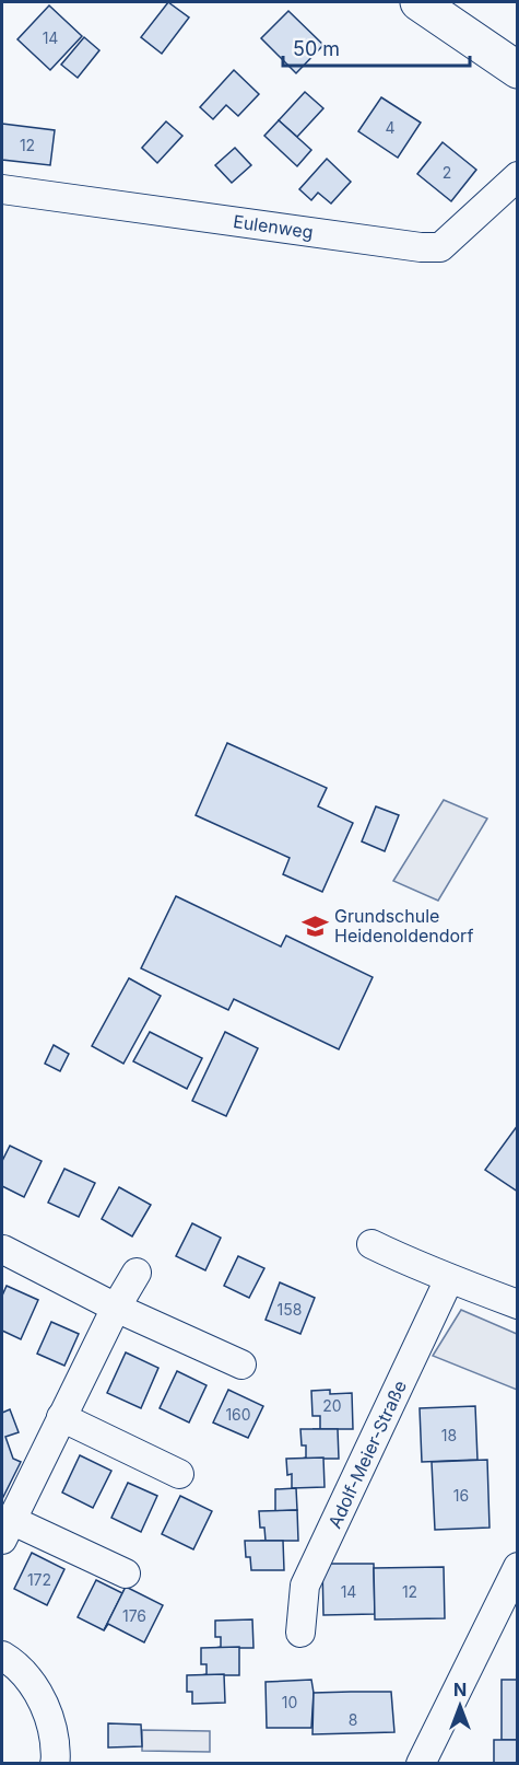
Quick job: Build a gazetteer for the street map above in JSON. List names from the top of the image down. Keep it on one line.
{"streets":{"street":["Eulenweg","Adolf-Meier-Straße"]},"places":{"school or university":["Grundschule Heidenoldendorf"]},"house_numbers":["14","4","12","2","158","20","160","18","16","172","14","12","176","10","8"],"scale_bar":"50 m","north":"top"}
